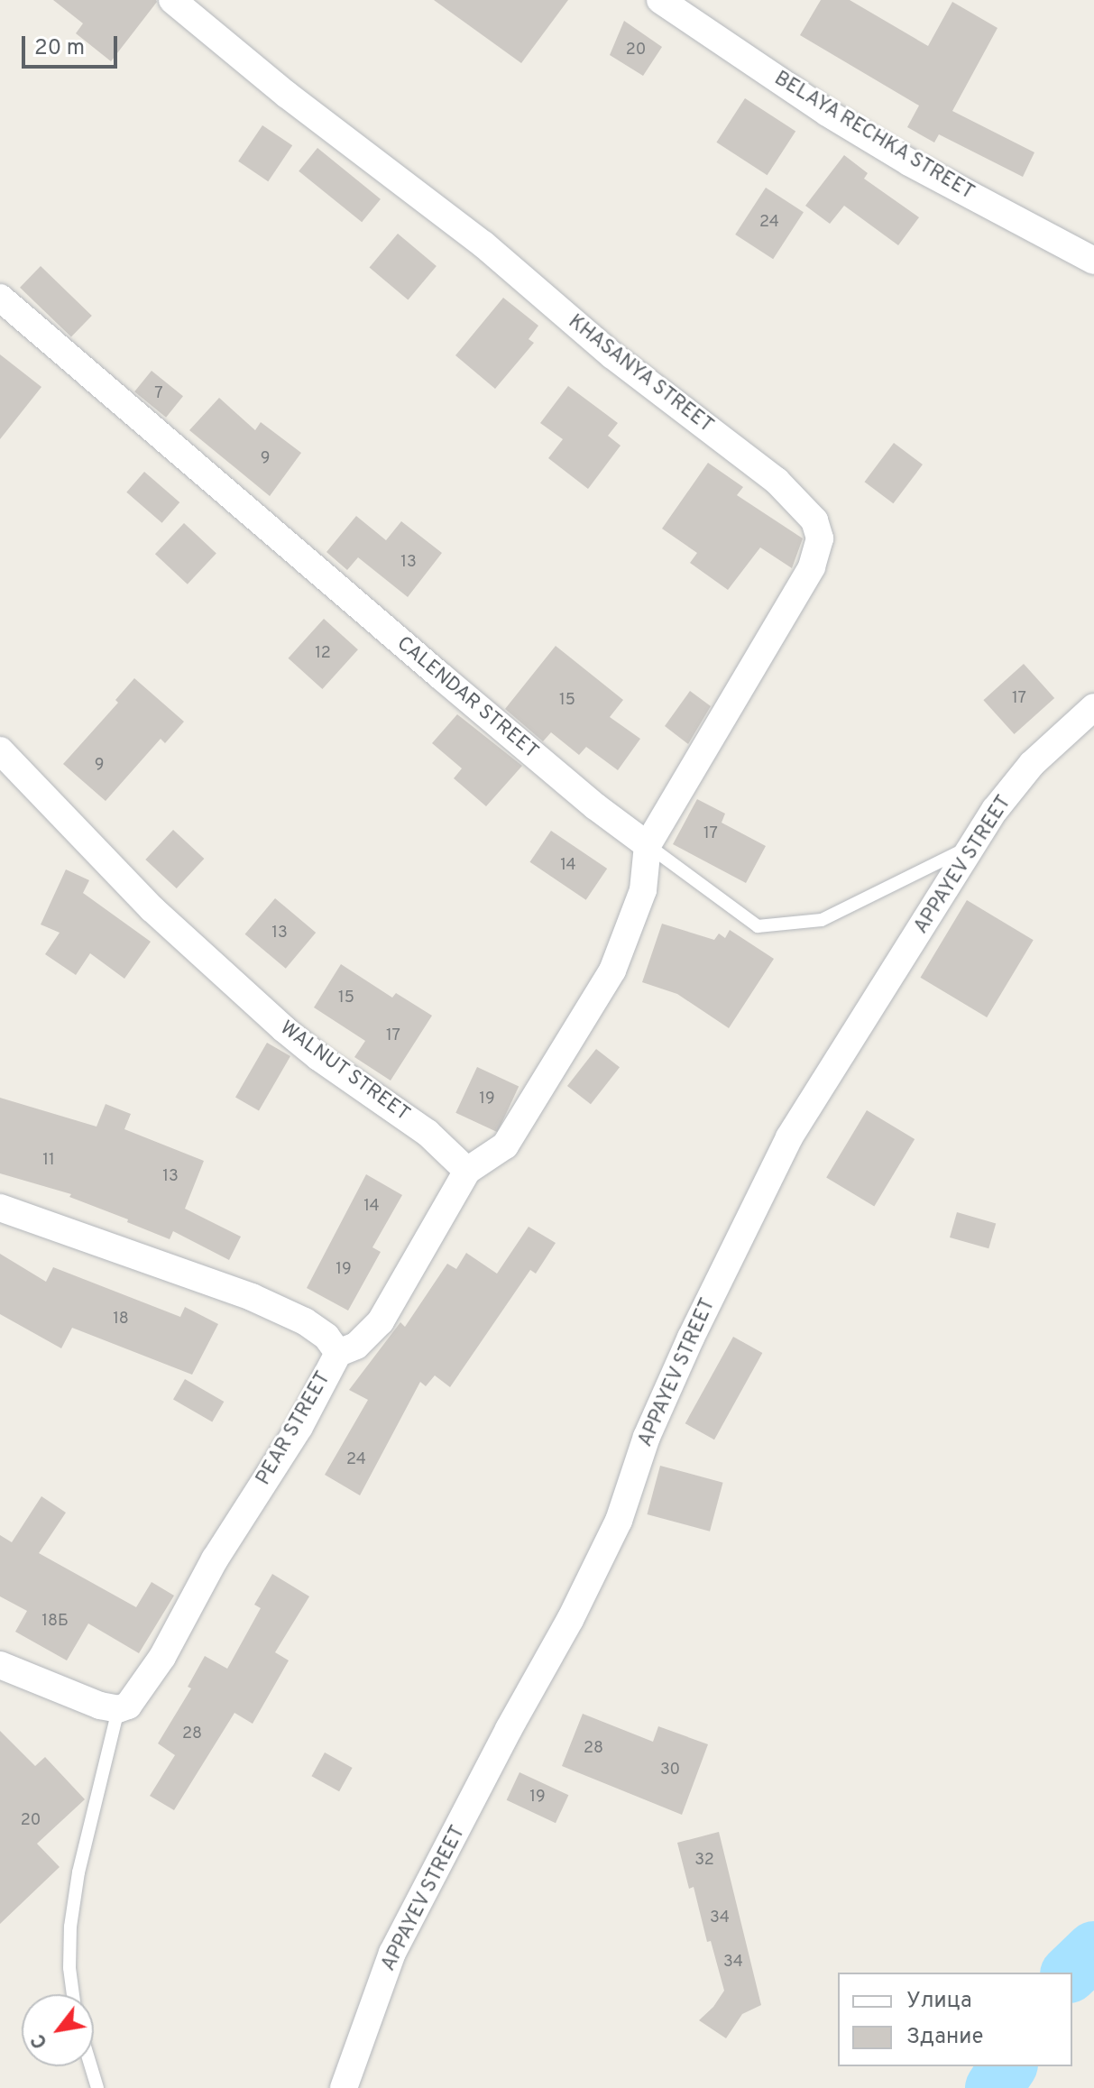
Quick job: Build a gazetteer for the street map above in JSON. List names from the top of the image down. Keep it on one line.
{"streets":{"street":["BELAYA RECHKA STREET","KHASANYA STREET","CALENDAR STREET","APPAYEV STREET","WALNUT STREET","PEAR STREET"]},"crossings":[["KHASANYA STREET","CALENDAR STREET"]],"house_numbers":["20","24","7","9","13","12","17","15","9","17","14","13","15","17","19","11","13","14","19","18","24","18Б","28","28","30","19","20","32","34","34"],"legend":["Улица","Здание"],"scale_bar":"20 m","north":"bottom left"}
